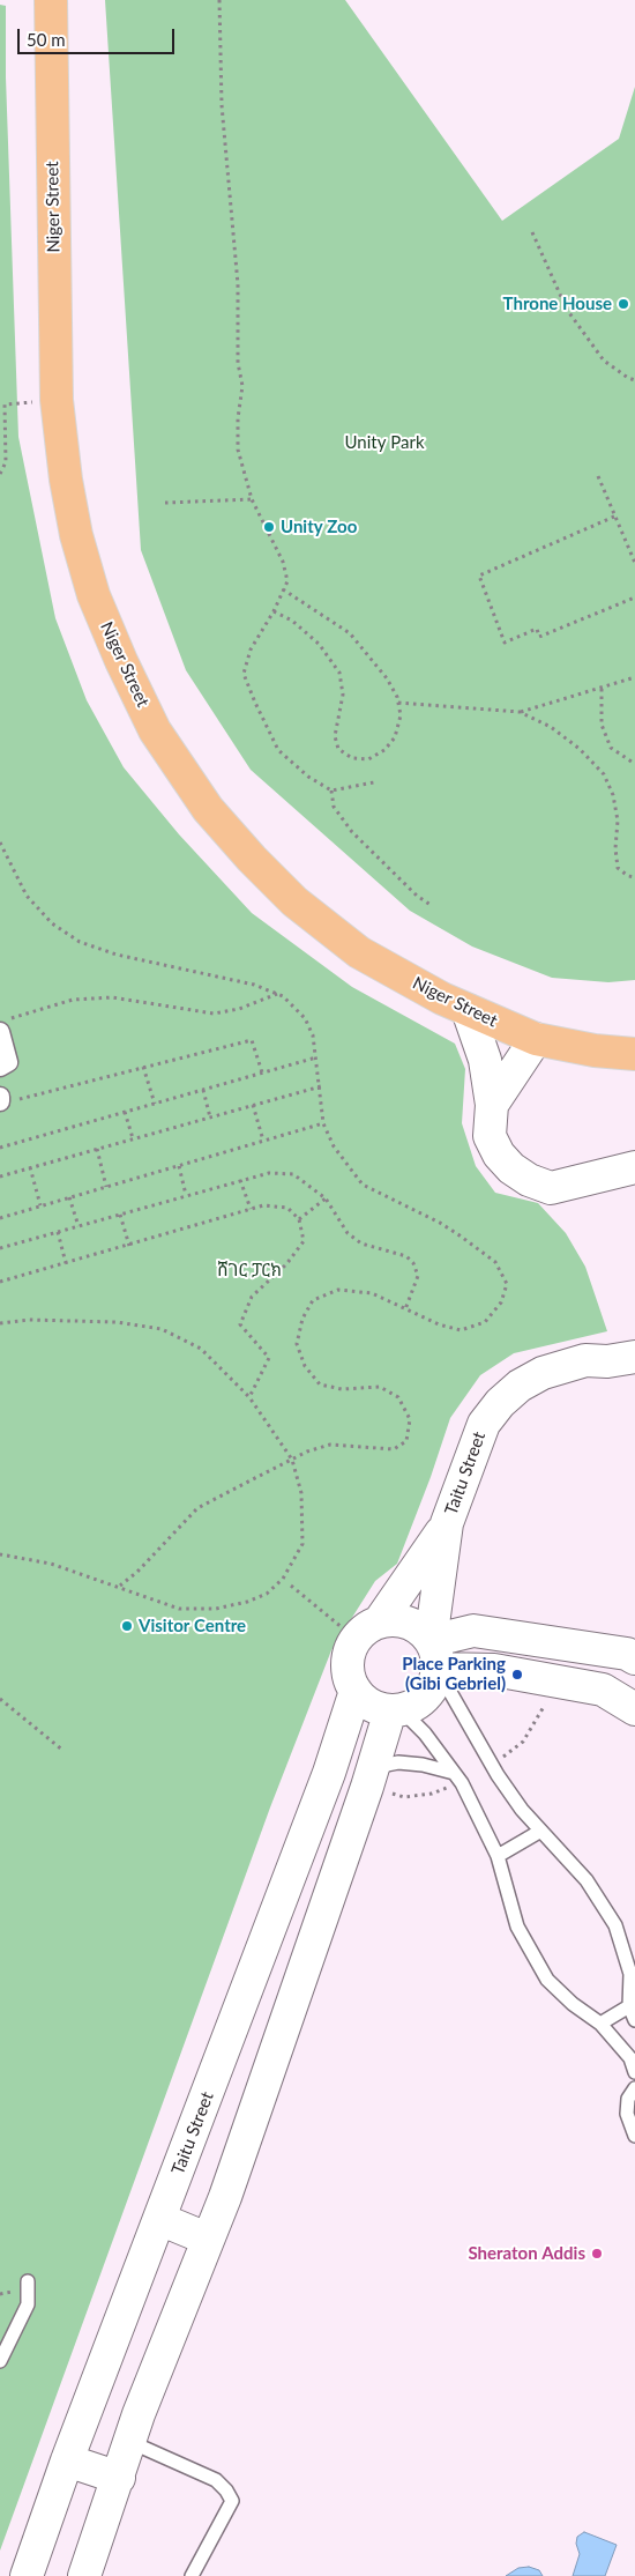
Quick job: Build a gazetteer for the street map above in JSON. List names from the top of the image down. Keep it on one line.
{"streets":{"main road":["Niger Street","Taitu Street"]},"parks":["Unity Park","ሸገር ፓርክ"],"places":["Throne House","Unity Zoo","Visitor Centre","Place Parking (Gibi Gebriel)","Sheraton Addis"],"scale_bar":"50 m"}
